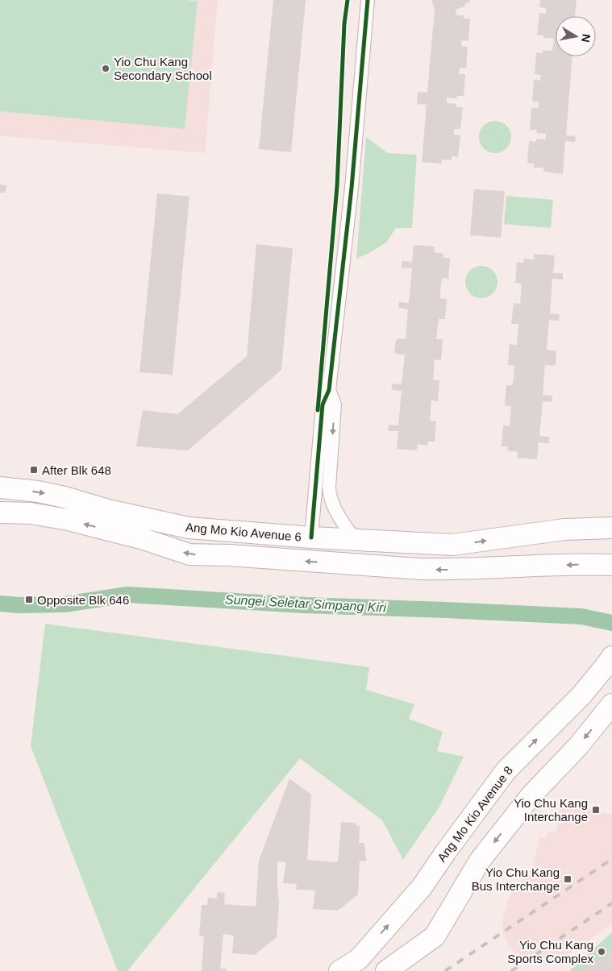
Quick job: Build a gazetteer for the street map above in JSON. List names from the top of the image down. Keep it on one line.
{"streets":{"main road":["Ang Mo Kio Avenue 6","Ang Mo Kio Avenue 8"]},"water":["Sungei Seletar Simpang Kiri"],"places":{"other":["Yio Chu Kang Secondary School","Yio Chu Kang Sports Complex"],"transit":["After Blk 648","Opposite Blk 646","Yio Chu Kang Interchange","Yio Chu Kang Bus Interchange"]},"north":"right"}
